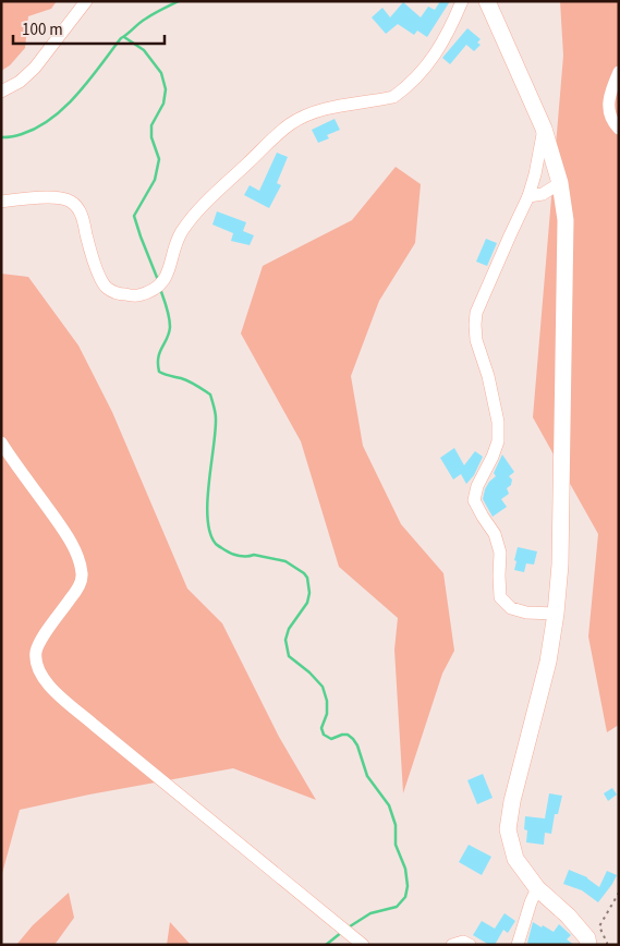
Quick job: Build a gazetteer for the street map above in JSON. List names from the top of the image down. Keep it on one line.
{"scale_bar":"100 m"}
